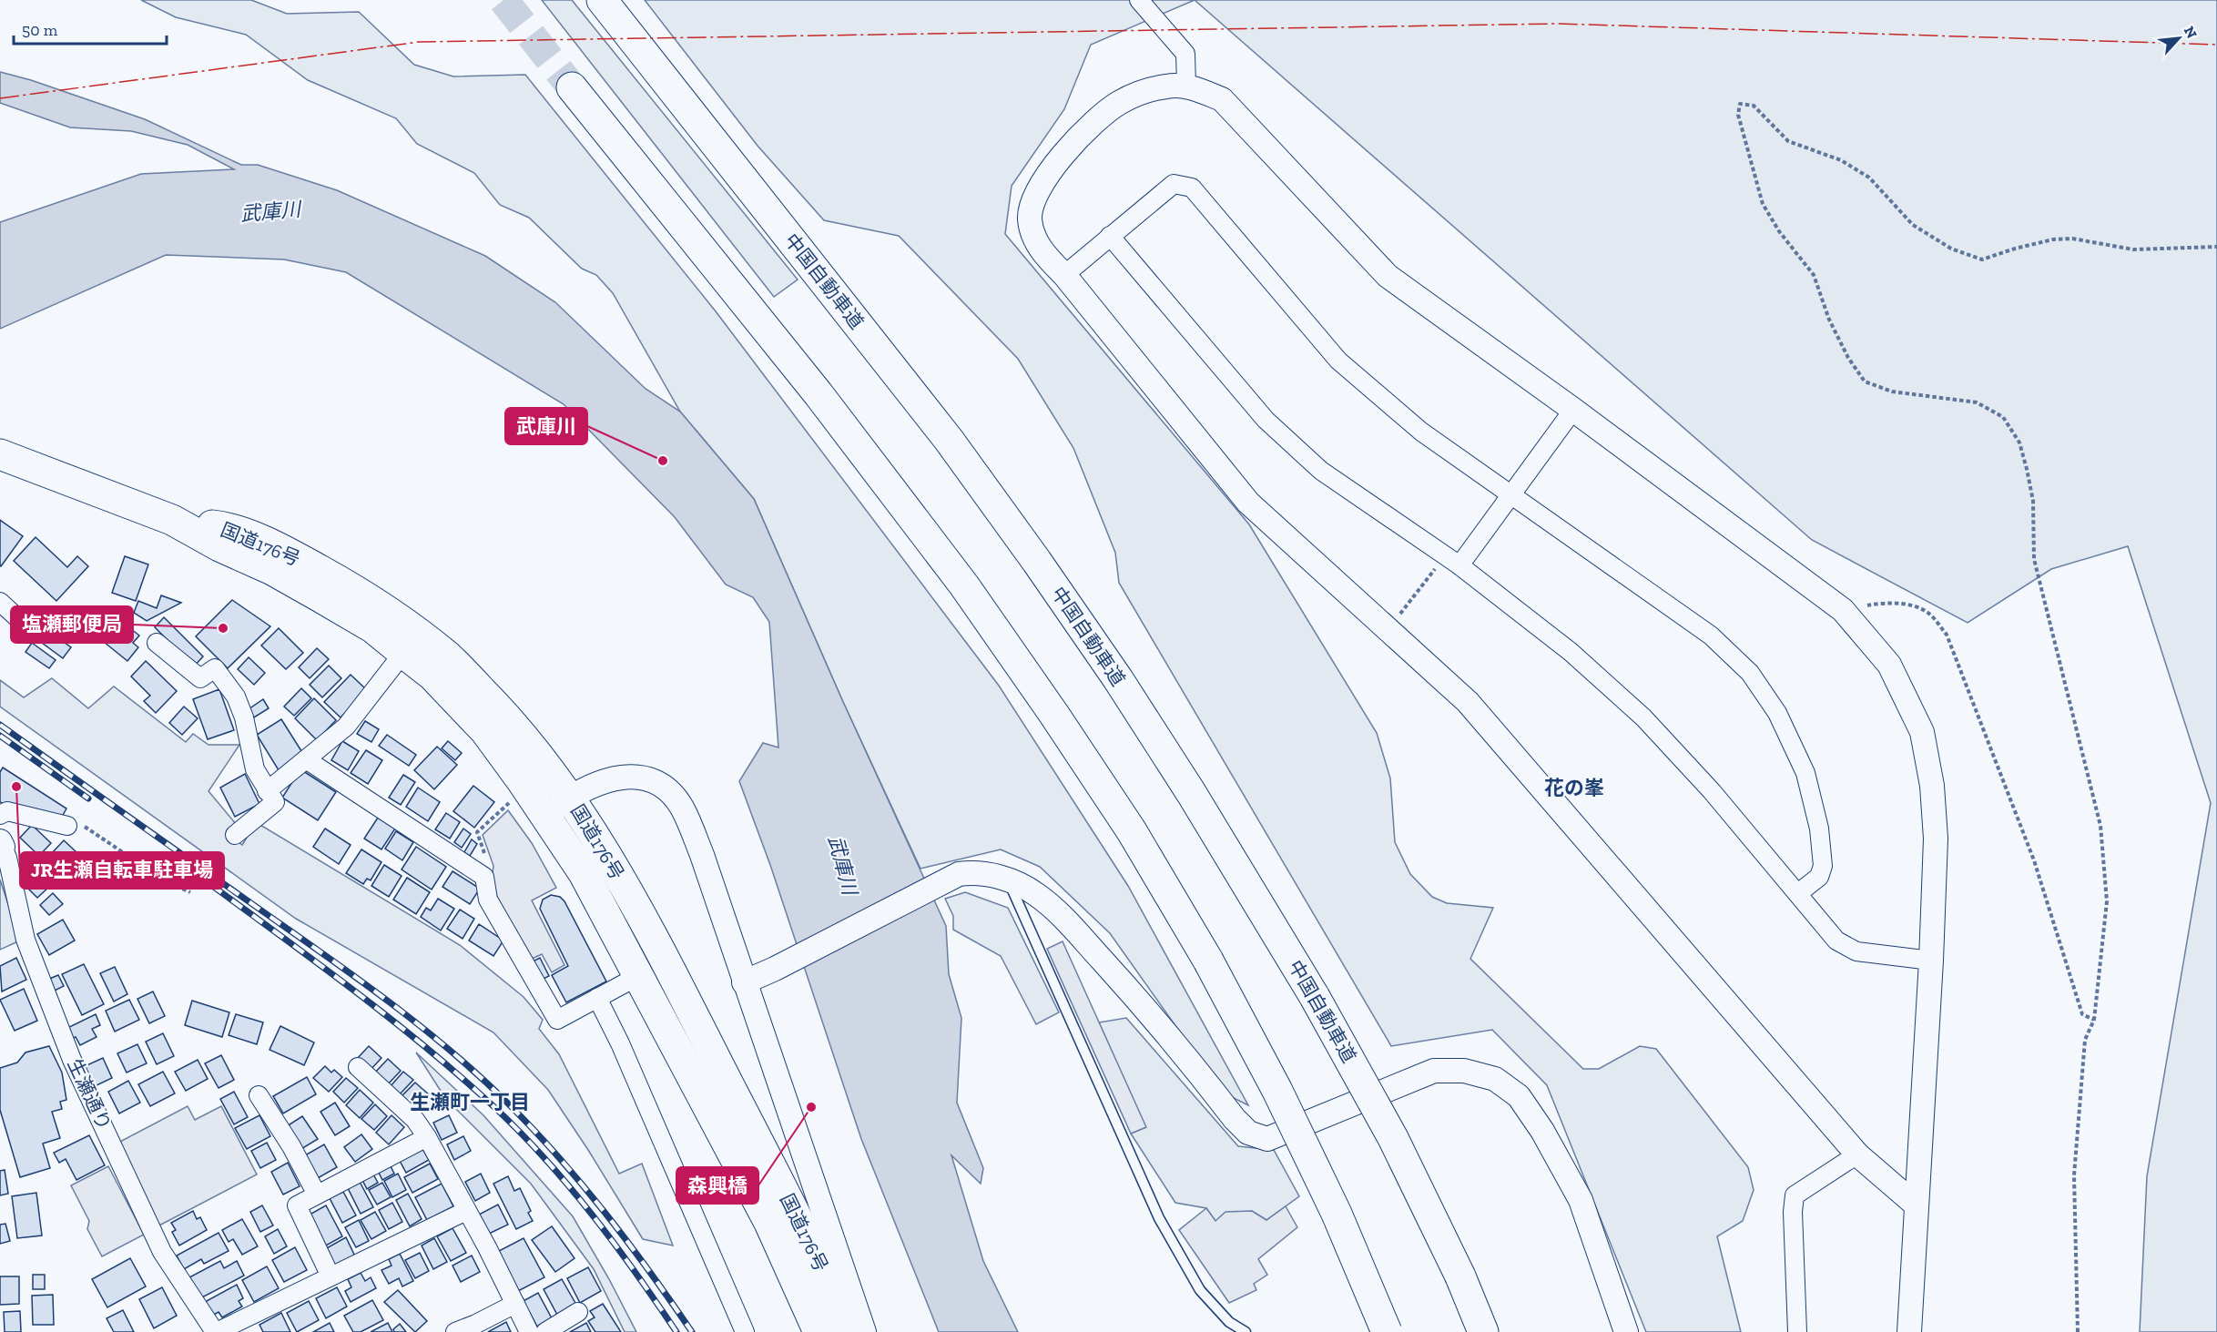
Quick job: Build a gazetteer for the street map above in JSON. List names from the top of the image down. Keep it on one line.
{"streets":{"highway":["中国自動車道","国道176号"],"street":["生瀬通り"]},"districts":["花の峯","生瀬町一丁目"],"water":["武庫川"],"places":["武庫川","塩瀬郵便局","JR生瀬自転車駐車場","森興橋"],"scale_bar":"50 m","north":"top right"}
